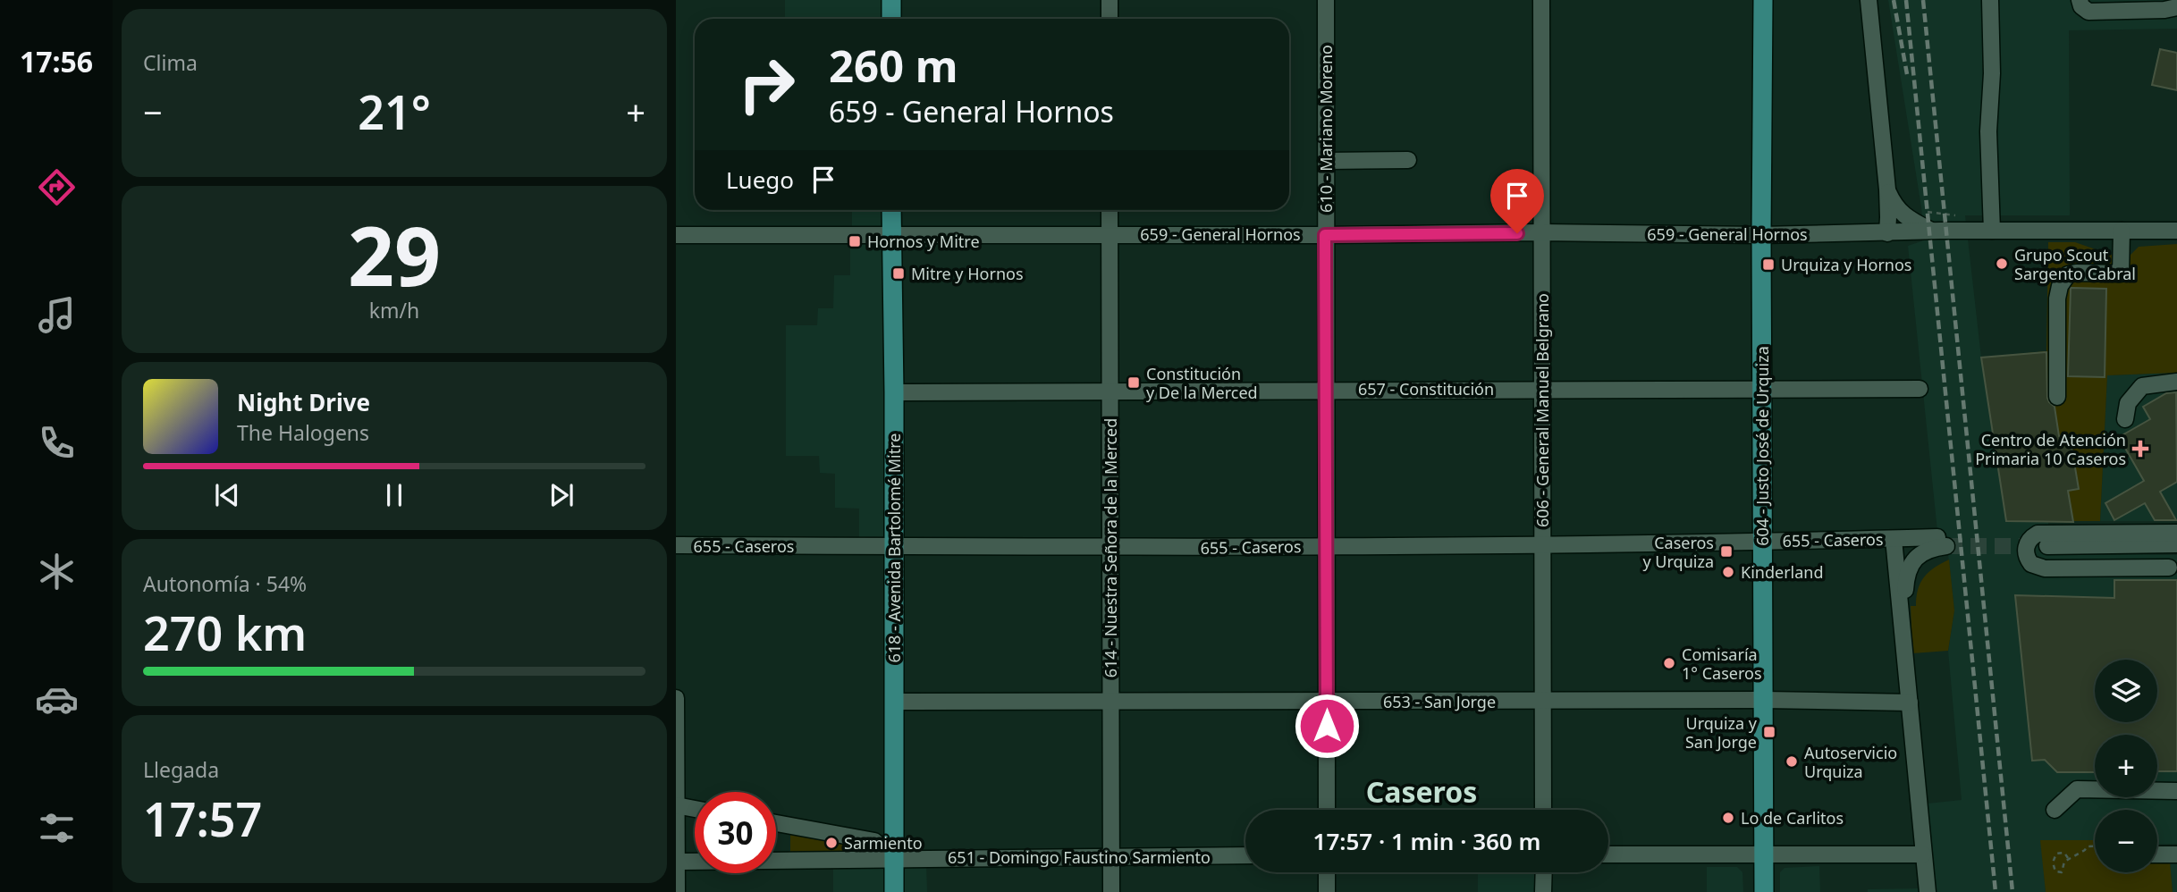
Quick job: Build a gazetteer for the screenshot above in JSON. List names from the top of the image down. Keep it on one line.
{"streets":{"main road":["604 - Justo José de Urquiza","618 - Avenida Bartolomé Mitre"],"street":["610 - Mariano Moreno","659 - General Hornos","657 - Constitución","606 - General Manuel Belgrano","655 - Caseros","614 - Nuestra Señora de la Merced","653 - San Jorge","651 - Domingo Faustino Sarmiento"]},"crossings":[["610 - Mariano Moreno","659 - General Hornos"],["610 - Mariano Moreno","657 - Constitución"],["610 - Mariano Moreno","655 - Caseros"],["610 - Mariano Moreno","653 - San Jorge"],["659 - General Hornos","606 - General Manuel Belgrano"],["659 - General Hornos","604 - Justo José de Urquiza"],["659 - General Hornos","618 - Avenida Bartolomé Mitre"],["659 - General Hornos","614 - Nuestra Señora de la Merced"],["657 - Constitución","606 - General Manuel Belgrano"],["657 - Constitución","604 - Justo José de Urquiza"],["657 - Constitución","618 - Avenida Bartolomé Mitre"],["657 - Constitución","614 - Nuestra Señora de la Merced"],["606 - General Manuel Belgrano","655 - Caseros"],["606 - General Manuel Belgrano","653 - San Jorge"],["604 - Justo José de Urquiza","655 - Caseros"],["604 - Justo José de Urquiza","653 - San Jorge"],["655 - Caseros","618 - Avenida Bartolomé Mitre"],["655 - Caseros","614 - Nuestra Señora de la Merced"],["618 - Avenida Bartolomé Mitre","653 - San Jorge"],["618 - Avenida Bartolomé Mitre","651 - Domingo Faustino Sarmiento"],["614 - Nuestra Señora de la Merced","653 - San Jorge"],["614 - Nuestra Señora de la Merced","651 - Domingo Faustino Sarmiento"]],"districts":["Caseros"],"places":{"transit":["Hornos y Mitre","Urquiza y Hornos","Mitre y Hornos","Constitución y De la Merced","Caseros y Urquiza","Urquiza y San Jorge"],"other":["Grupo Scout Sargento Cabral","Kinderland","Comisaría 1° Caseros","Autoservicio Urquiza","Lo de Carlitos","Sarmiento"],"health":["Centro de Atención Primaria 10 Caseros"]},"page":{"tabs":"17:56","tile":["Clima",["29","km/h"],["Autonomía · 54%","270 km"],["Llegada","17:57"]],"turn":["260 m","659 - General Hornos"],"heat":["−","21°","+"],"then":"Luego","song":["Night Drive","The Halogens"],"map_buttons":["+","−"],"limit":"30","trip":"17:57 · 1 min · 360 m"}}
